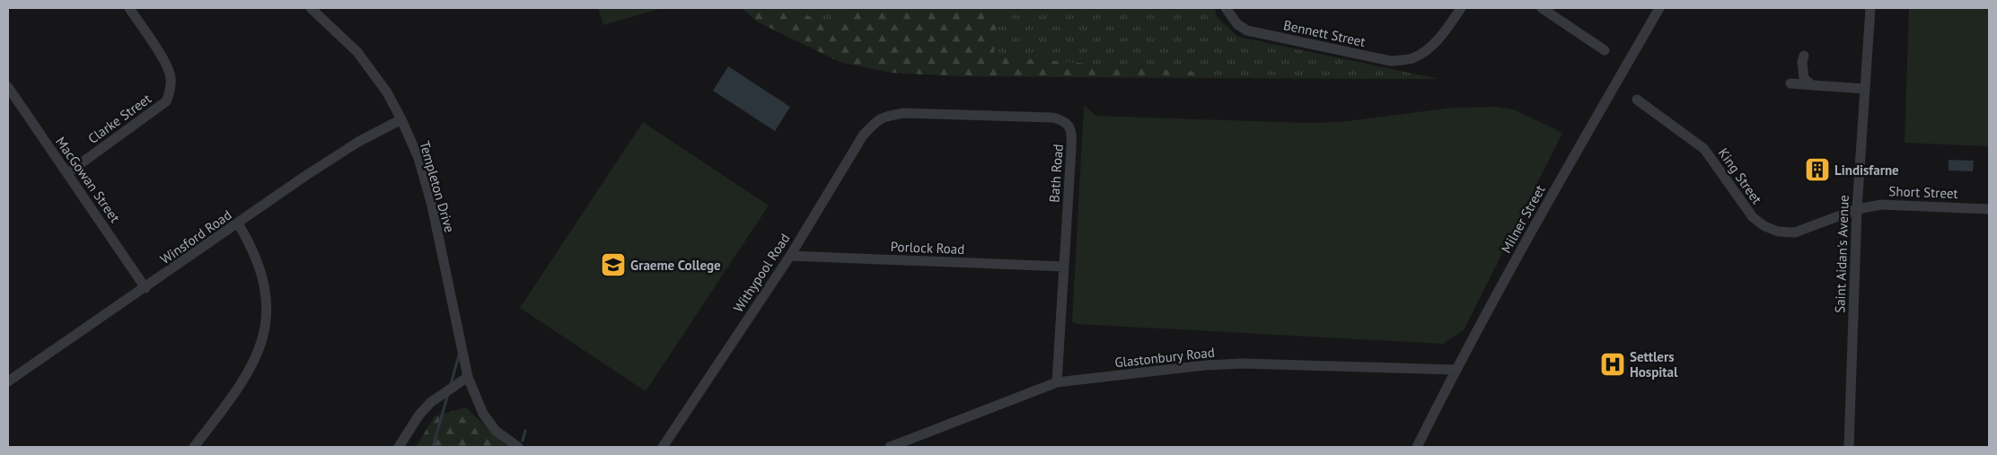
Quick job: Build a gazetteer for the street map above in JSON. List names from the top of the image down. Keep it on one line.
{"streets":{"street":["Bennett Street","Clarke Street","Bath Road","King Street","MacGowan Street","Templeton Drive","Short Street","Milner Street","Winsford Road","Porlock Road","Saint Aidan's Avenue","Withypool Road","Glastonbury Road"]},"crossings":[["Clarke Street","MacGowan Street"],["Bath Road","Porlock Road"],["Bath Road","Withypool Road"],["Bath Road","Glastonbury Road"],["King Street","Short Street"],["King Street","Saint Aidan's Avenue"],["MacGowan Street","Winsford Road"],["Templeton Drive","Winsford Road"],["Short Street","Saint Aidan's Avenue"],["Milner Street","Glastonbury Road"],["Porlock Road","Withypool Road"]],"places":{"building":["Lindisfarne"],"school or university":["Graeme College"],"hospital":["Settlers Hospital"]}}
